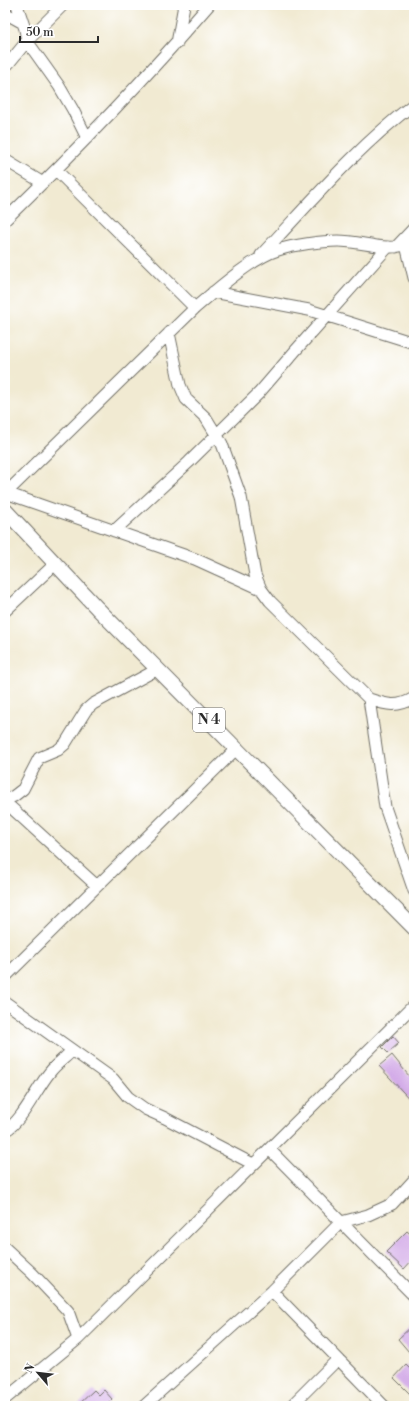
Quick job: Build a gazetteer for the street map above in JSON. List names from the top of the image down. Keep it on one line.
{"streets":{"main road":["N 4"]},"scale_bar":"50 m","north":"top left"}
